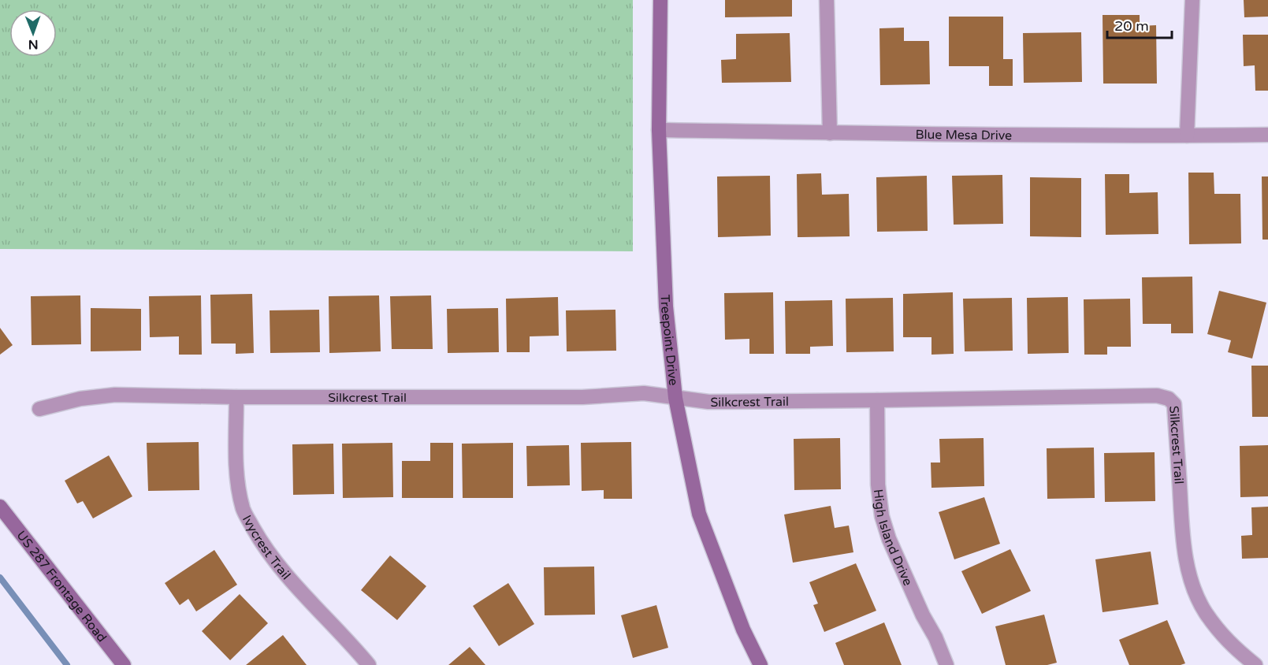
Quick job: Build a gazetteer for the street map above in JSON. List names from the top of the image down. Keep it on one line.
{"streets":{"street":["Blue Mesa Drive","Treepoint Drive","Silkcrest Trail","High Island Drive","Ivycrest Trail","US 287 Frontage Road"]},"crossings":[["Blue Mesa Drive","Treepoint Drive"],["Treepoint Drive","Silkcrest Trail"],["Silkcrest Trail","High Island Drive"],["Silkcrest Trail","Ivycrest Trail"]],"scale_bar":"20 m","north":"bottom"}
